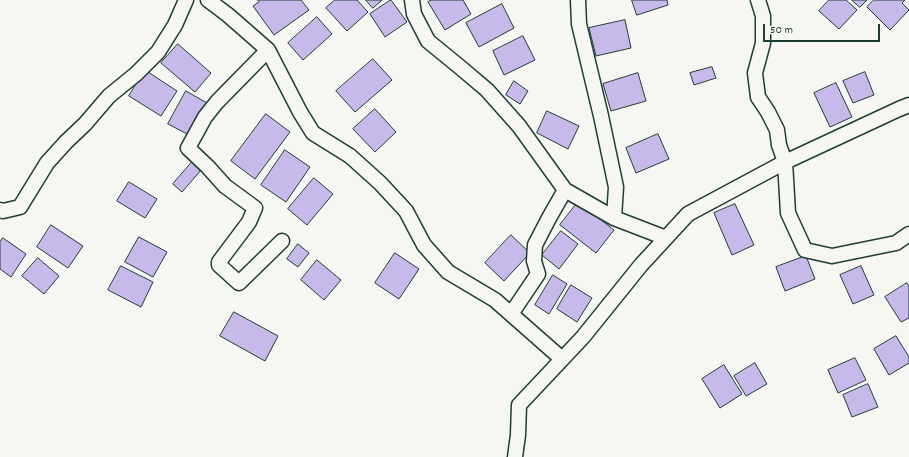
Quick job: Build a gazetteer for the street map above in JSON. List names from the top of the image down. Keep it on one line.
{"scale_bar":"50 m"}
